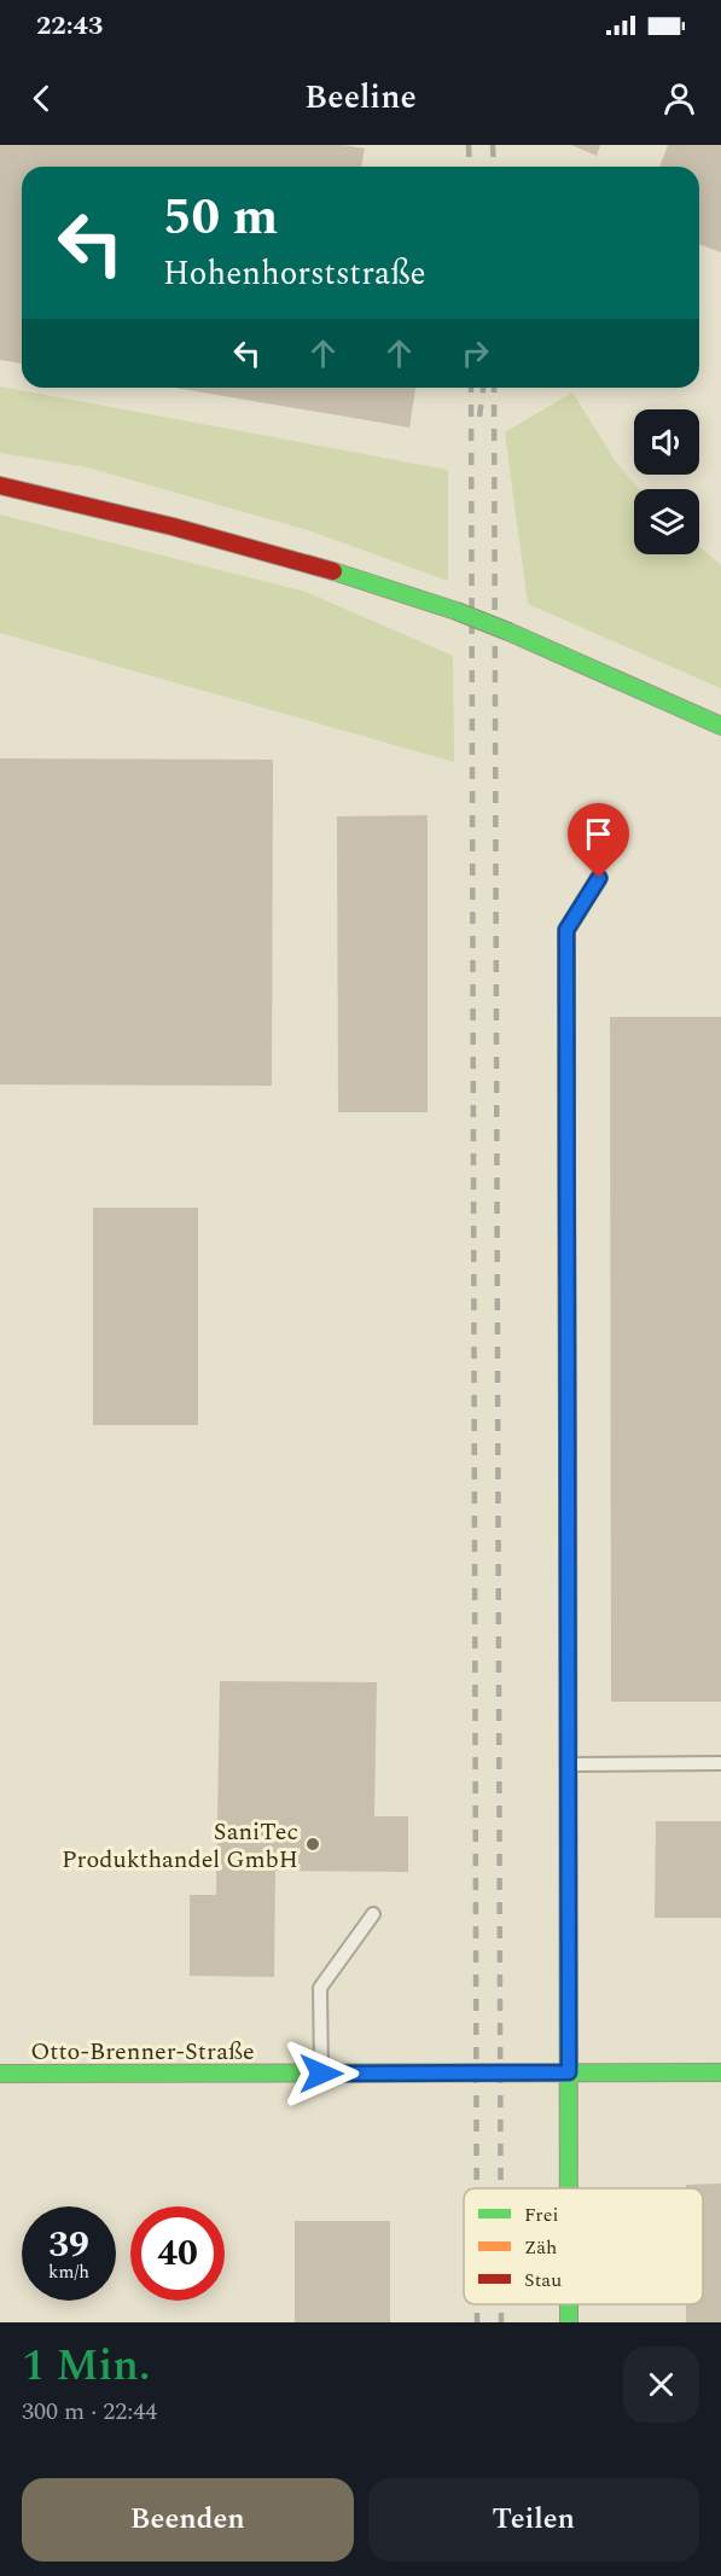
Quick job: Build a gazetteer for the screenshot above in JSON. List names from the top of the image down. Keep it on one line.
{"streets":{"main road":["Otto-Brenner-Straße"]},"places":["SaniTec Produkthandel GmbH"],"legend":["Frei","Zäh","Stau"],"page":{"status":"22:43","header":"Beeline","turn":["50 m","Hohenhorststraße"],"speed":"39 km/h","limit":"40","heading":["1 Min.","300 m · 22:44"],"buttons":["Beenden","Teilen"]}}
